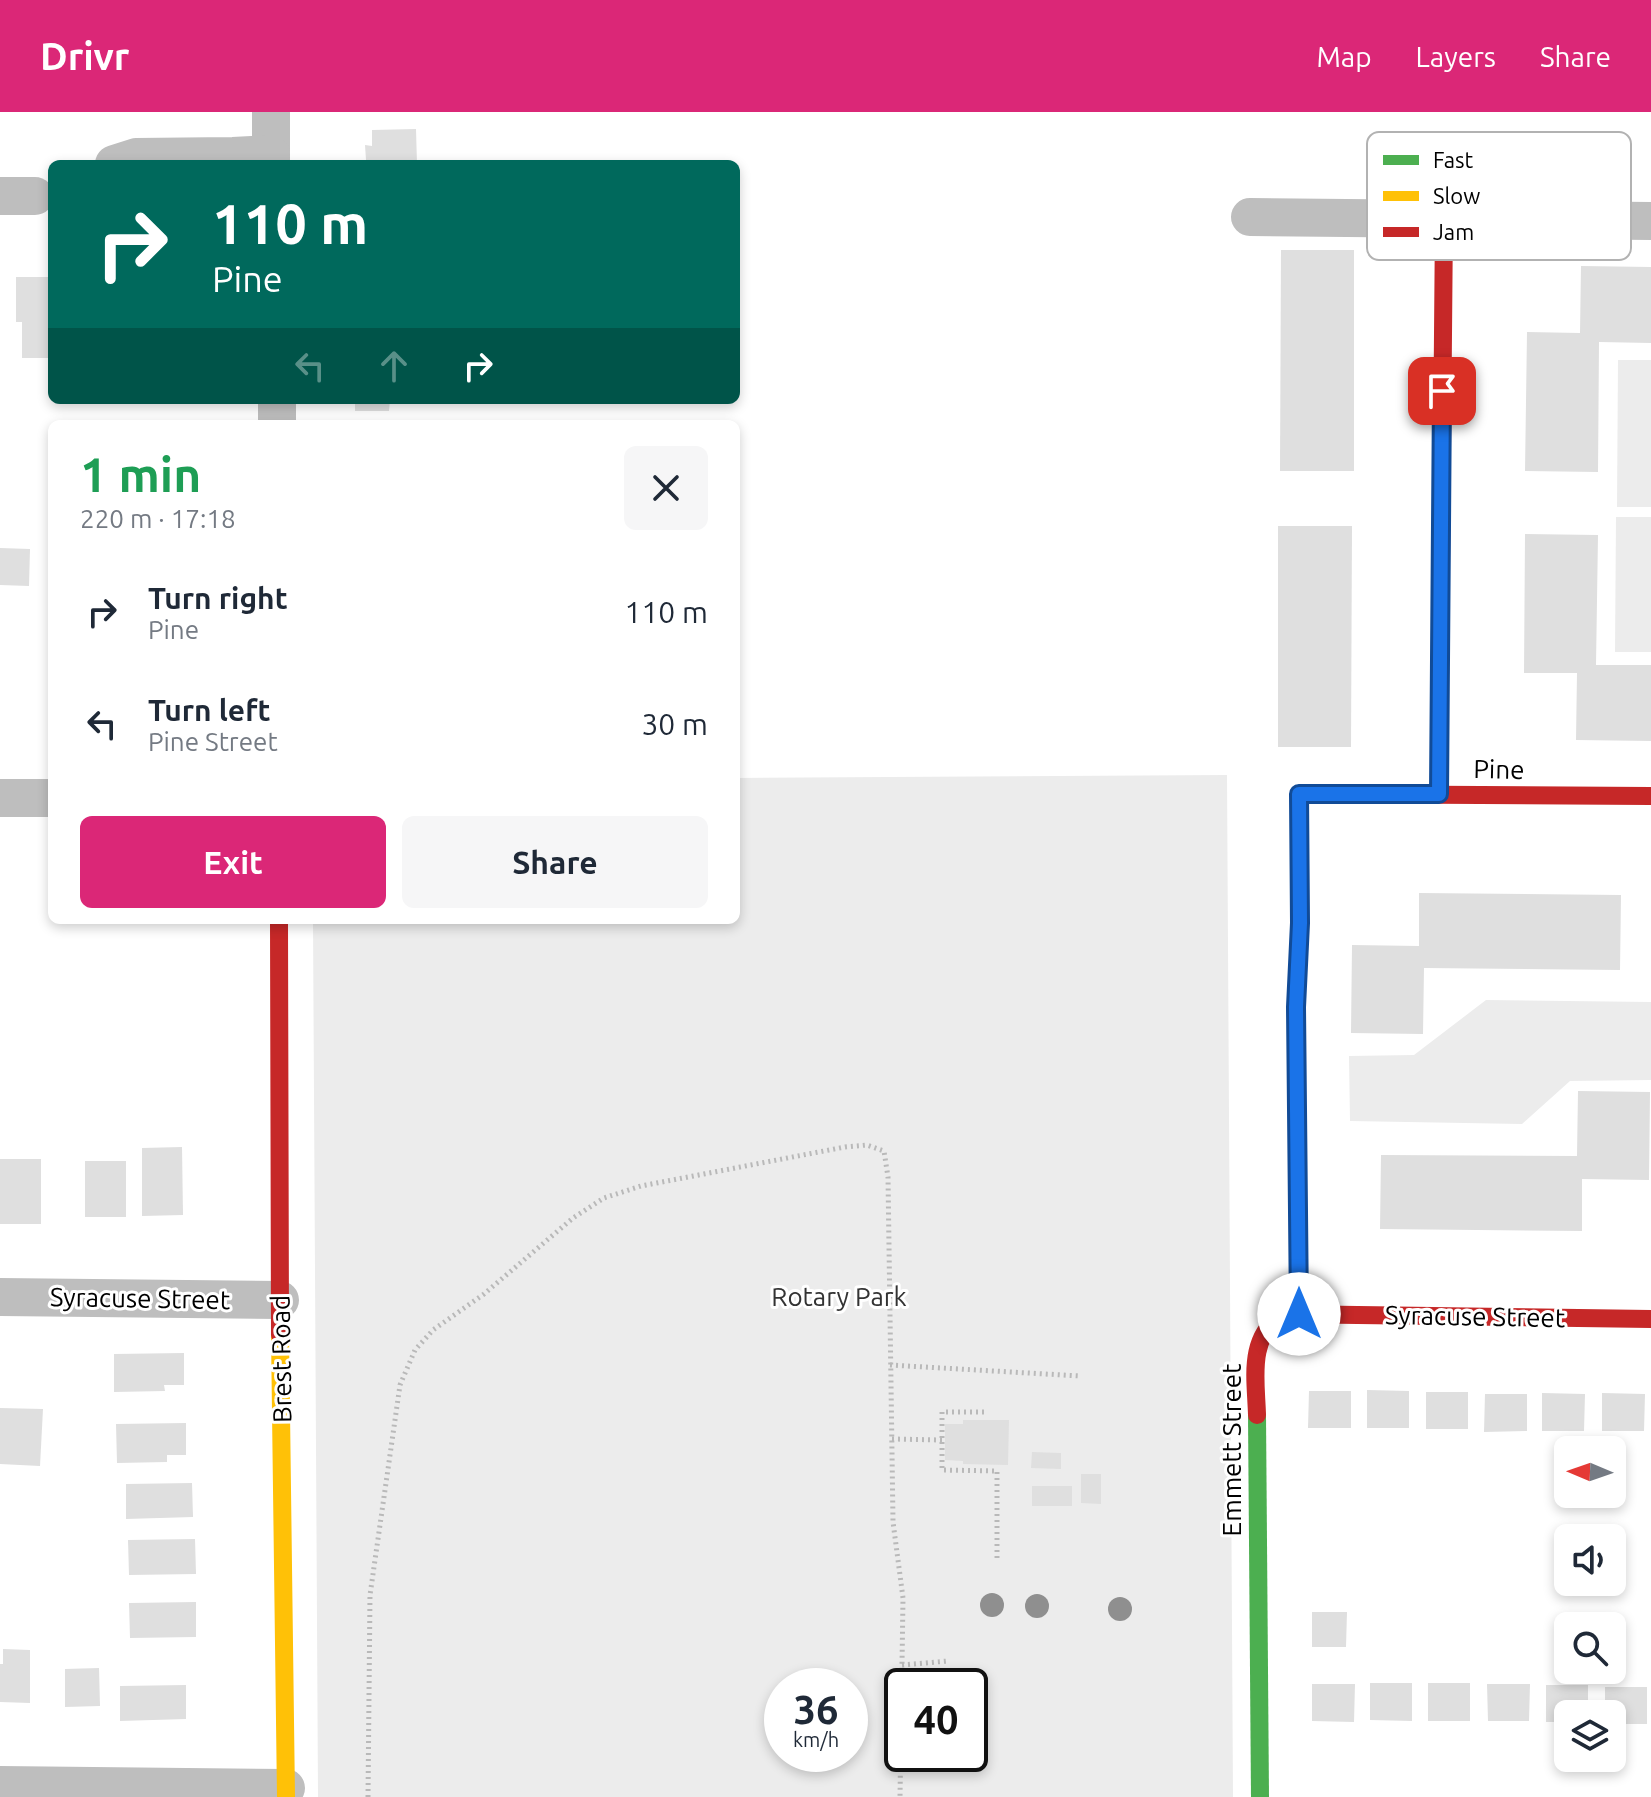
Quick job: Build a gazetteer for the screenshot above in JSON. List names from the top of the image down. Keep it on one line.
{"streets":{"street":["Pine","Syracuse Street","Brest Road","Emmett Street"]},"crossings":[["Pine","Syracuse Street"],["Pine","Emmett Street"],["Syracuse Street","Brest Road"],["Syracuse Street","Emmett Street"]],"parks":["Rotary Park"],"legend":["Fast","Slow","Jam"],"north":"left","page":{"header":"Drivr","nav":["Map","Layers","Share"],"turn":["110 m","Pine"],"heading":["1 min","220 m · 17:18"],"list":[{"name":"Turn right","note":"Pine","value":"110 m"},{"name":"Turn left","note":"Pine Street","value":"30 m"}],"buttons":["Exit","Share"],"speed":"36 km/h","limit":"40"}}
